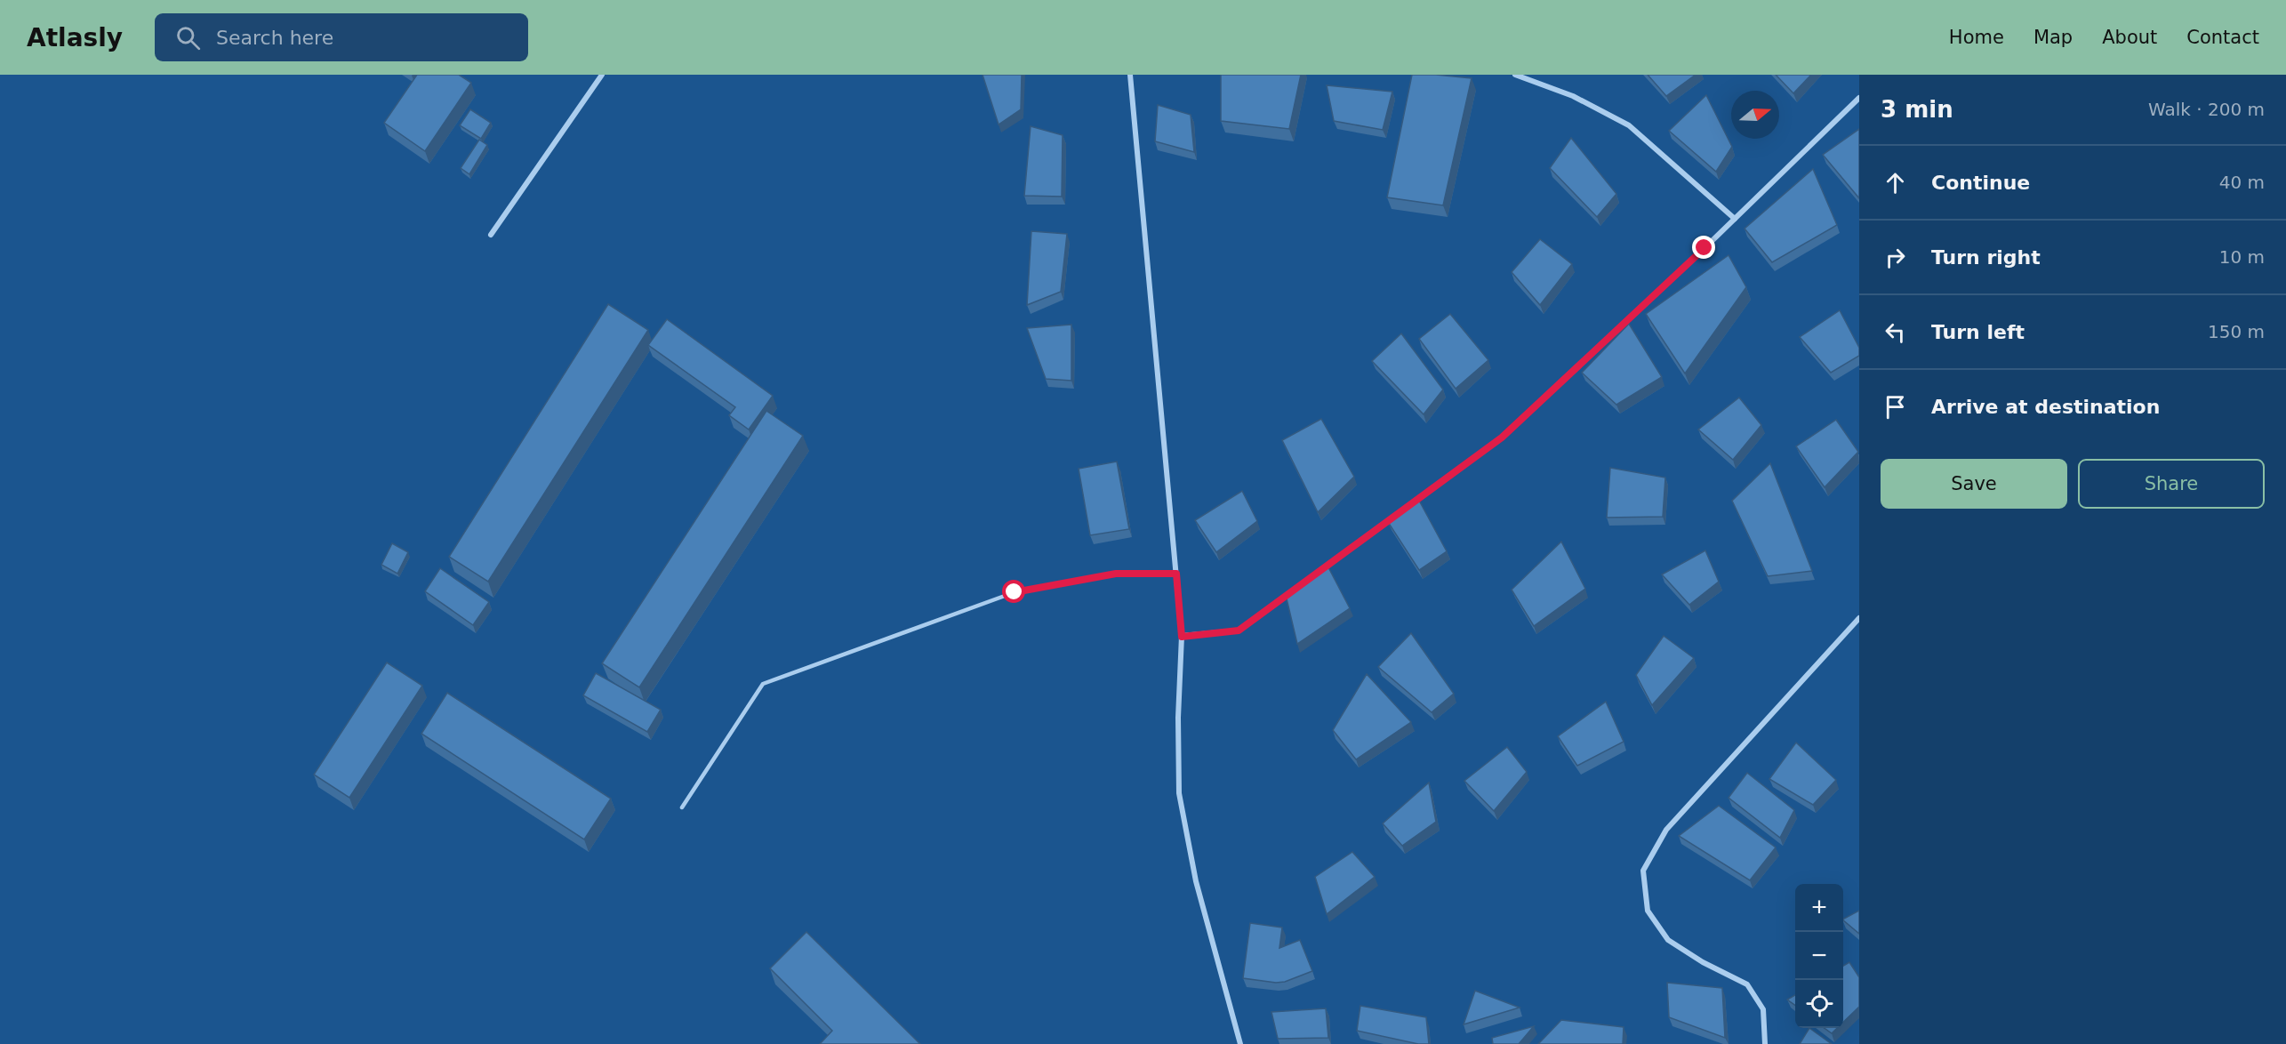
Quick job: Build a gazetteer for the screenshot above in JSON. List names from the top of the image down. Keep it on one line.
{"north":"right","page":{"header":"Atlasly","search":"Search here","nav":["Home","Map","About","Contact"],"heading":["3 min","Walk · 200 m"],"list":[["Continue","40 m"],["Turn right","10 m"],["Turn left","150 m"],"Arrive at destination"],"buttons":["Save","Share"],"map_buttons":["+","−"]}}
